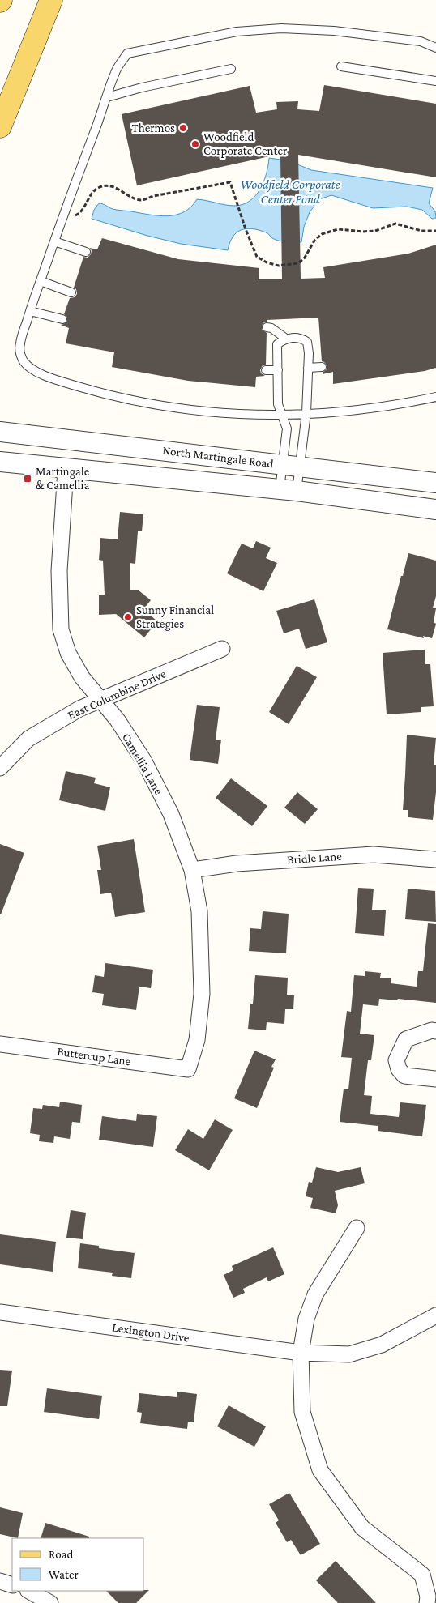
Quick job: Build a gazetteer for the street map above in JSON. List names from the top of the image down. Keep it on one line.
{"streets":{"street":["North Martingale Road","East Columbine Drive","Camellia Lane","Bridle Lane","Buttercup Lane","Lexington Drive"]},"crossings":[["North Martingale Road","Camellia Lane"],["East Columbine Drive","Camellia Lane"],["Camellia Lane","Bridle Lane"],["Camellia Lane","Buttercup Lane"]],"water":["Woodfield Corporate Center Pond"],"places":{"other":["Thermos","Woodfield Corporate Center","Sunny Financial Strategies"],"transit":["Martingale & Camellia"]},"legend":["Road","Water"]}
